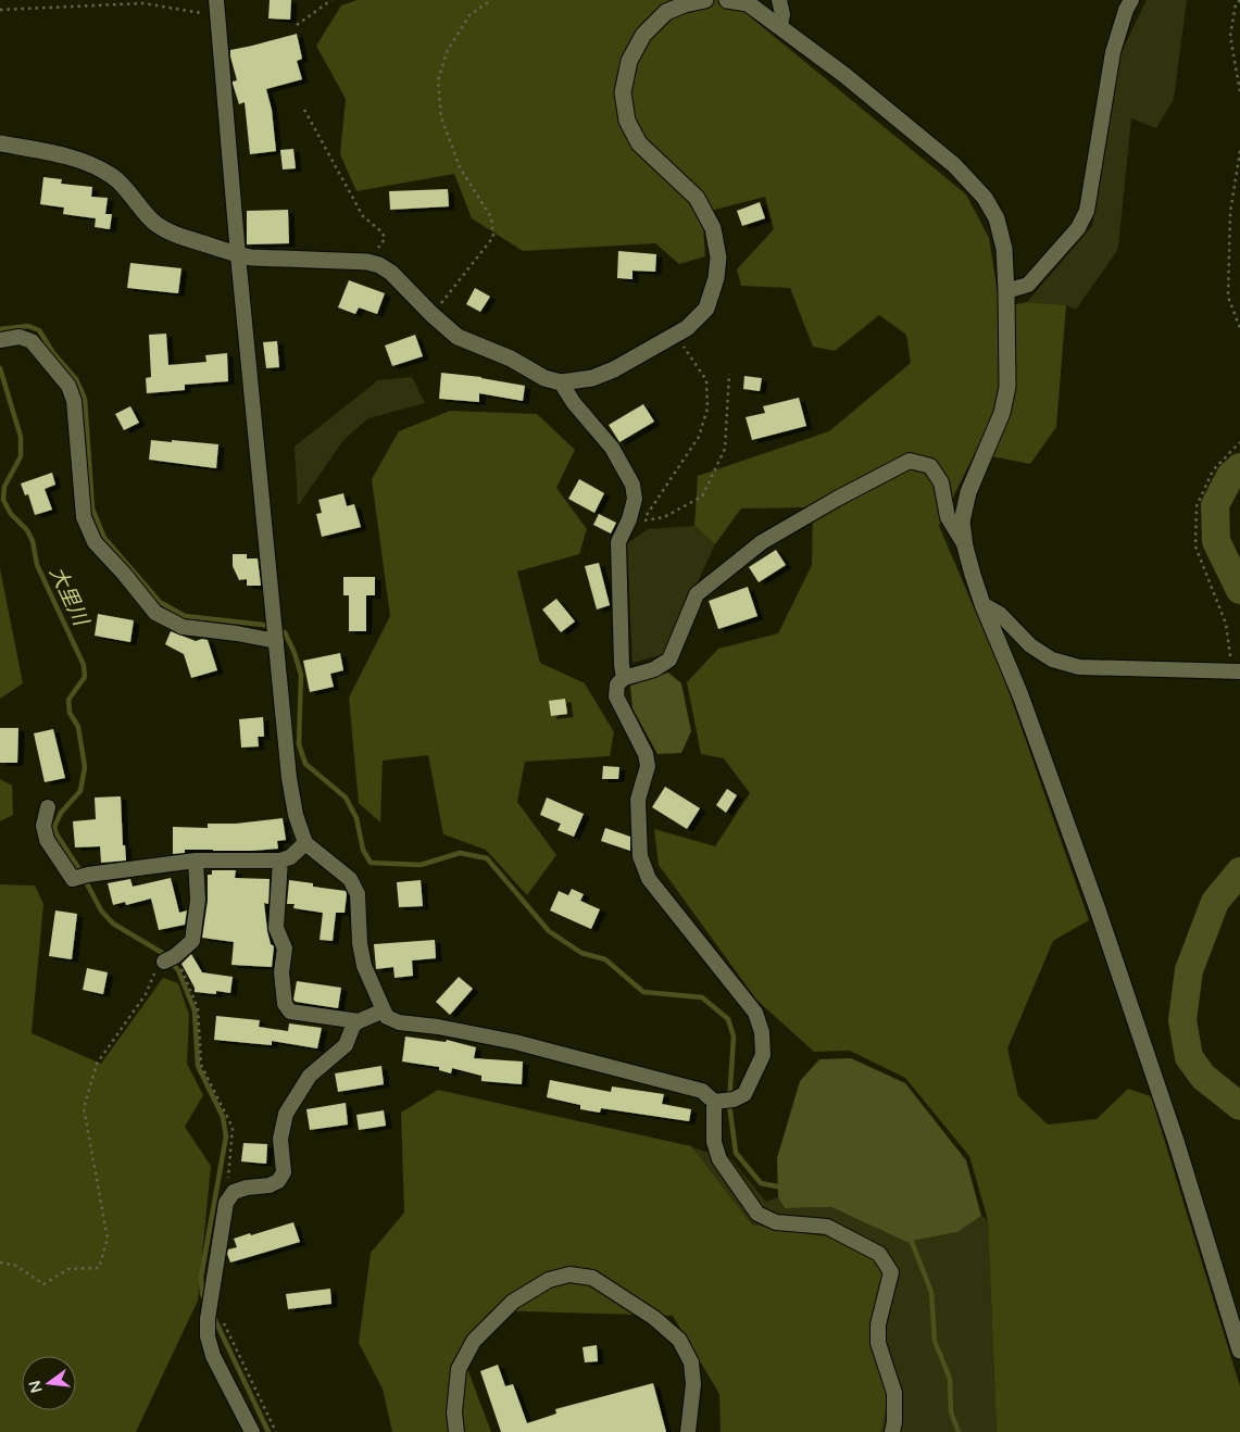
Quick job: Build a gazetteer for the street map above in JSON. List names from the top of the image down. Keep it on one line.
{"water":["大里川"],"north":"left"}
